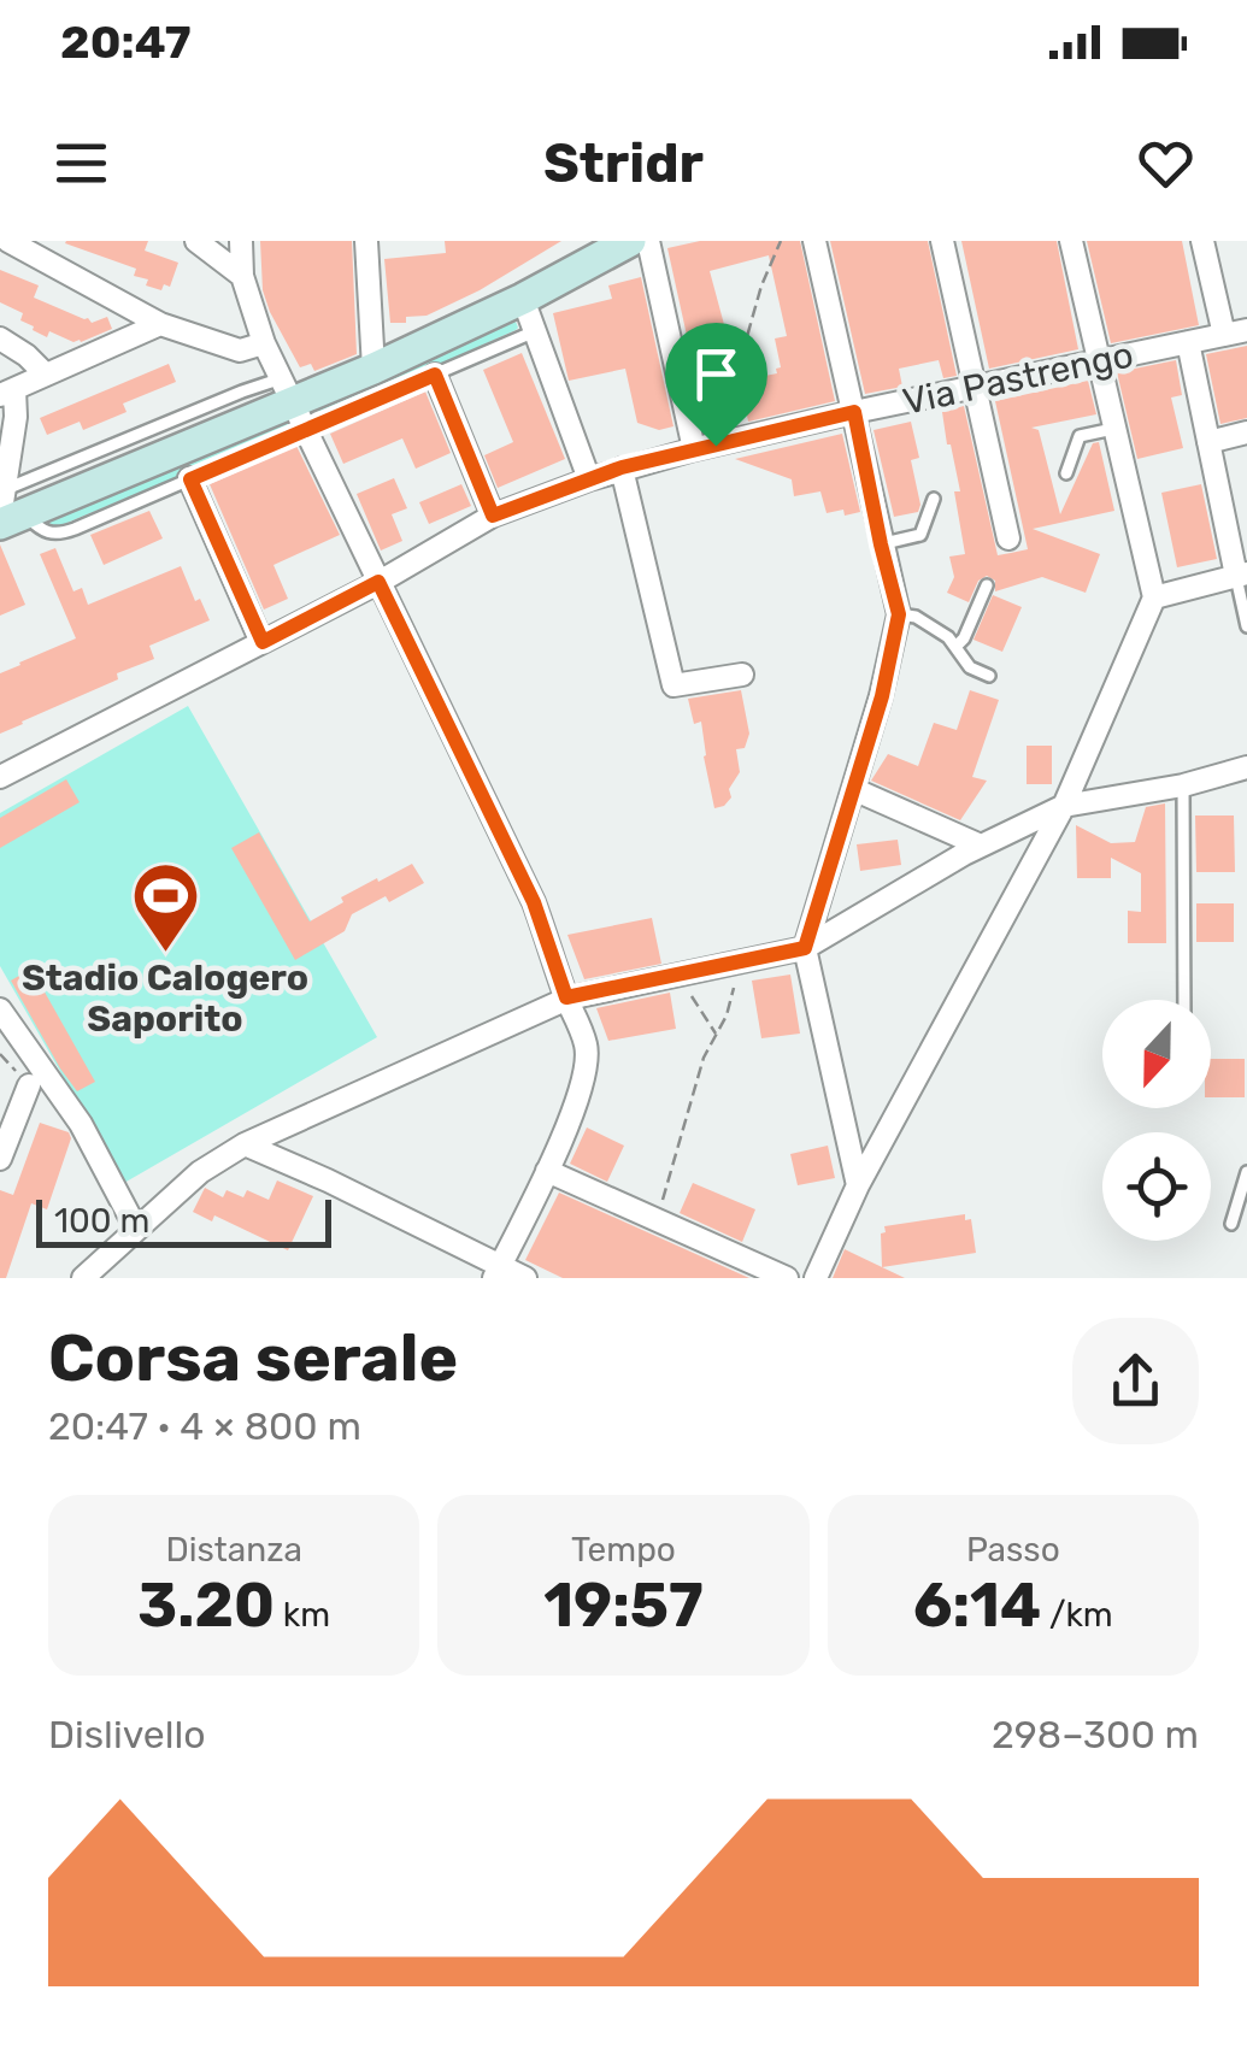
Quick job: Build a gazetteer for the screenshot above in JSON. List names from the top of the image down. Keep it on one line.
{"streets":{"street":["Via Pastrengo"]},"places":{"sports":["Stadio Calogero Saporito"]},"scale_bar":"100 m","north":"bottom","page":{"status":"20:47","header":"Stridr","scale":"100 m","heading":["Corsa serale","20:47 · 4 × 800 m"],"stats":[["Distanza","3.20 km"],["Tempo","19:57"],["Passo","6:14 /km"]],"chart":["Dislivello","298–300 m"]}}
